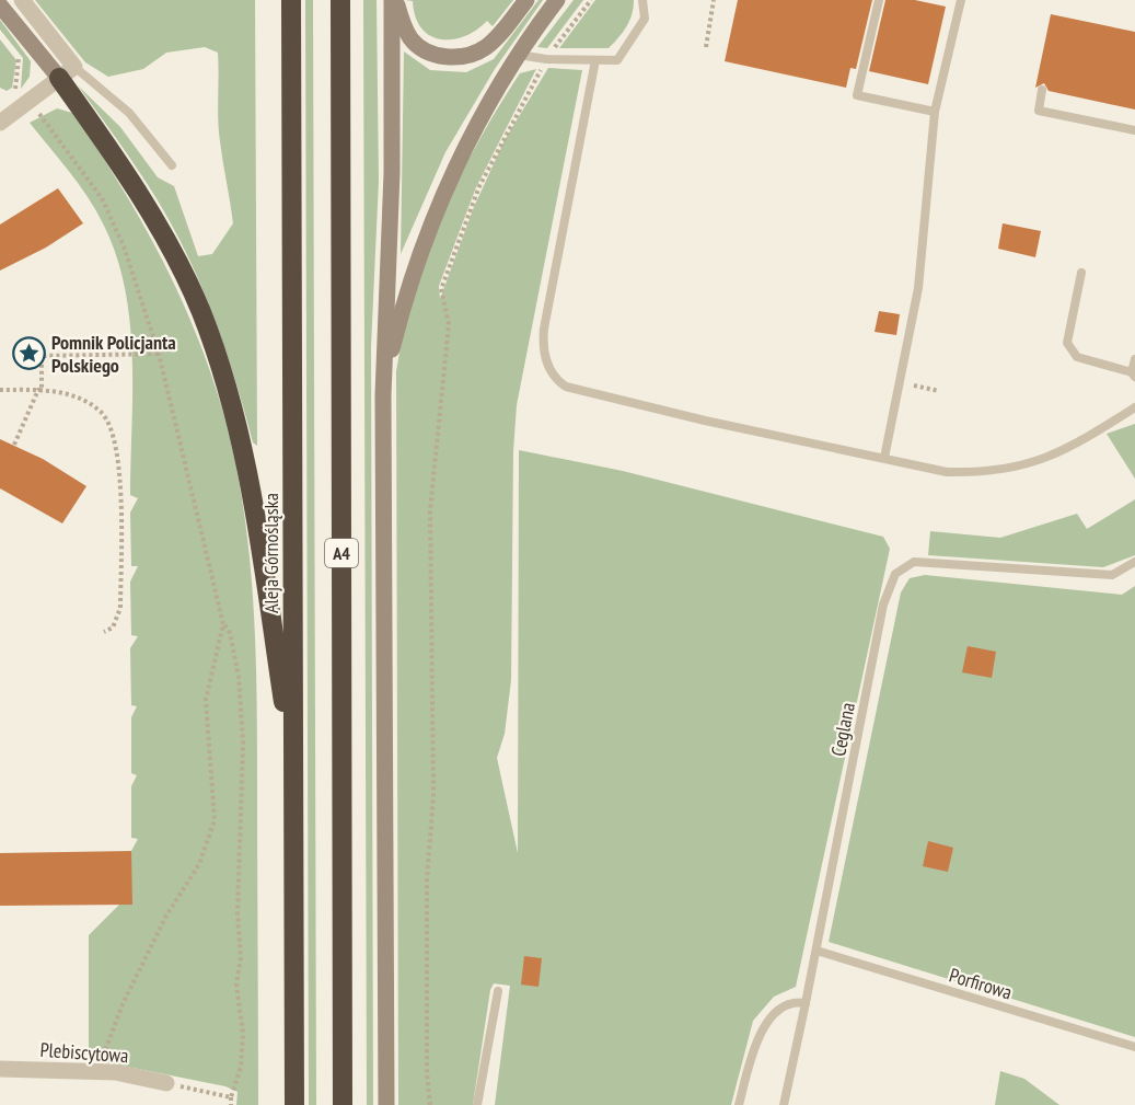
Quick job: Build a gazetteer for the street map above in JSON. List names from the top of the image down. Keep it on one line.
{"streets":{"highway":["Aleja Górnośląska","A4"],"street":["Plebiscytowa"],"lane":["Ceglana","Porfirowa"]},"crossings":[["Ceglana","Porfirowa"]],"places":{"place":["Pomnik Policjanta Polskiego"]}}
